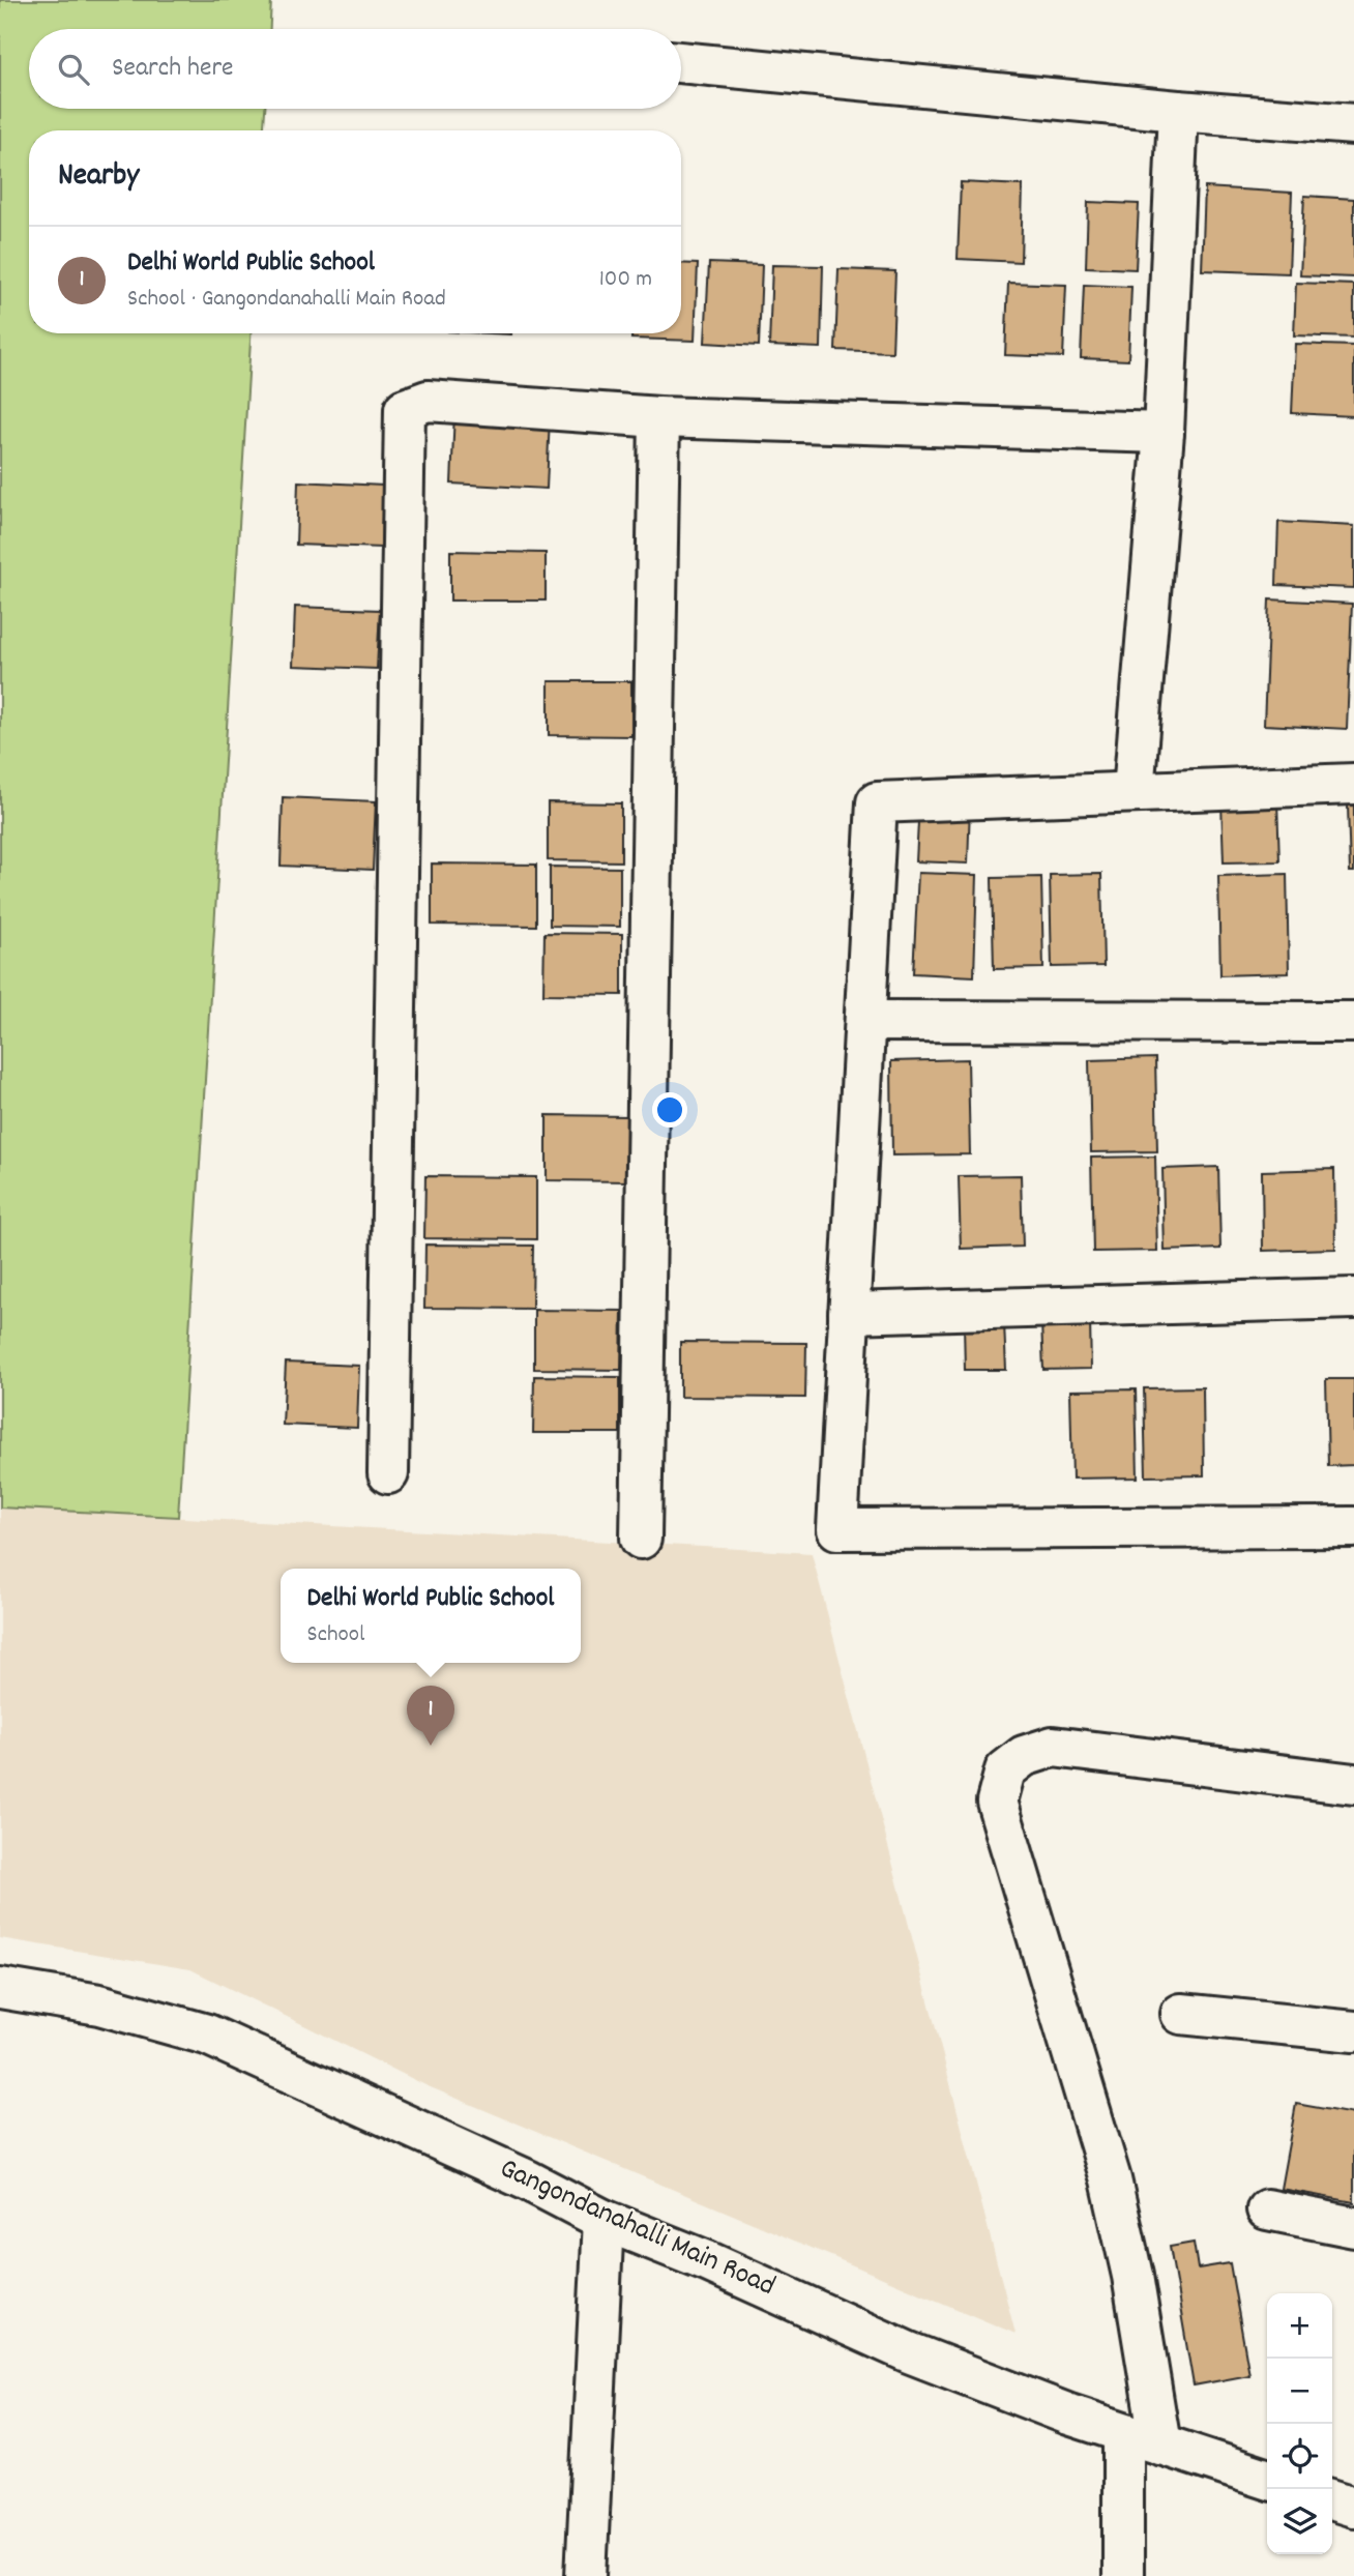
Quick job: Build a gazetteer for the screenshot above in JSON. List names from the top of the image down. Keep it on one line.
{"streets":{"street":["Gangondanahalli Main Road"]},"page":{"search":"Search here","heading":"Nearby","list":[{"mark":"1","name":"Delhi World Public School","note":"School · Gangondanahalli Main Road","value":"100 m"}],"popup":["Delhi World Public School","School"],"pins":"1","map_buttons":["+","−"]}}
